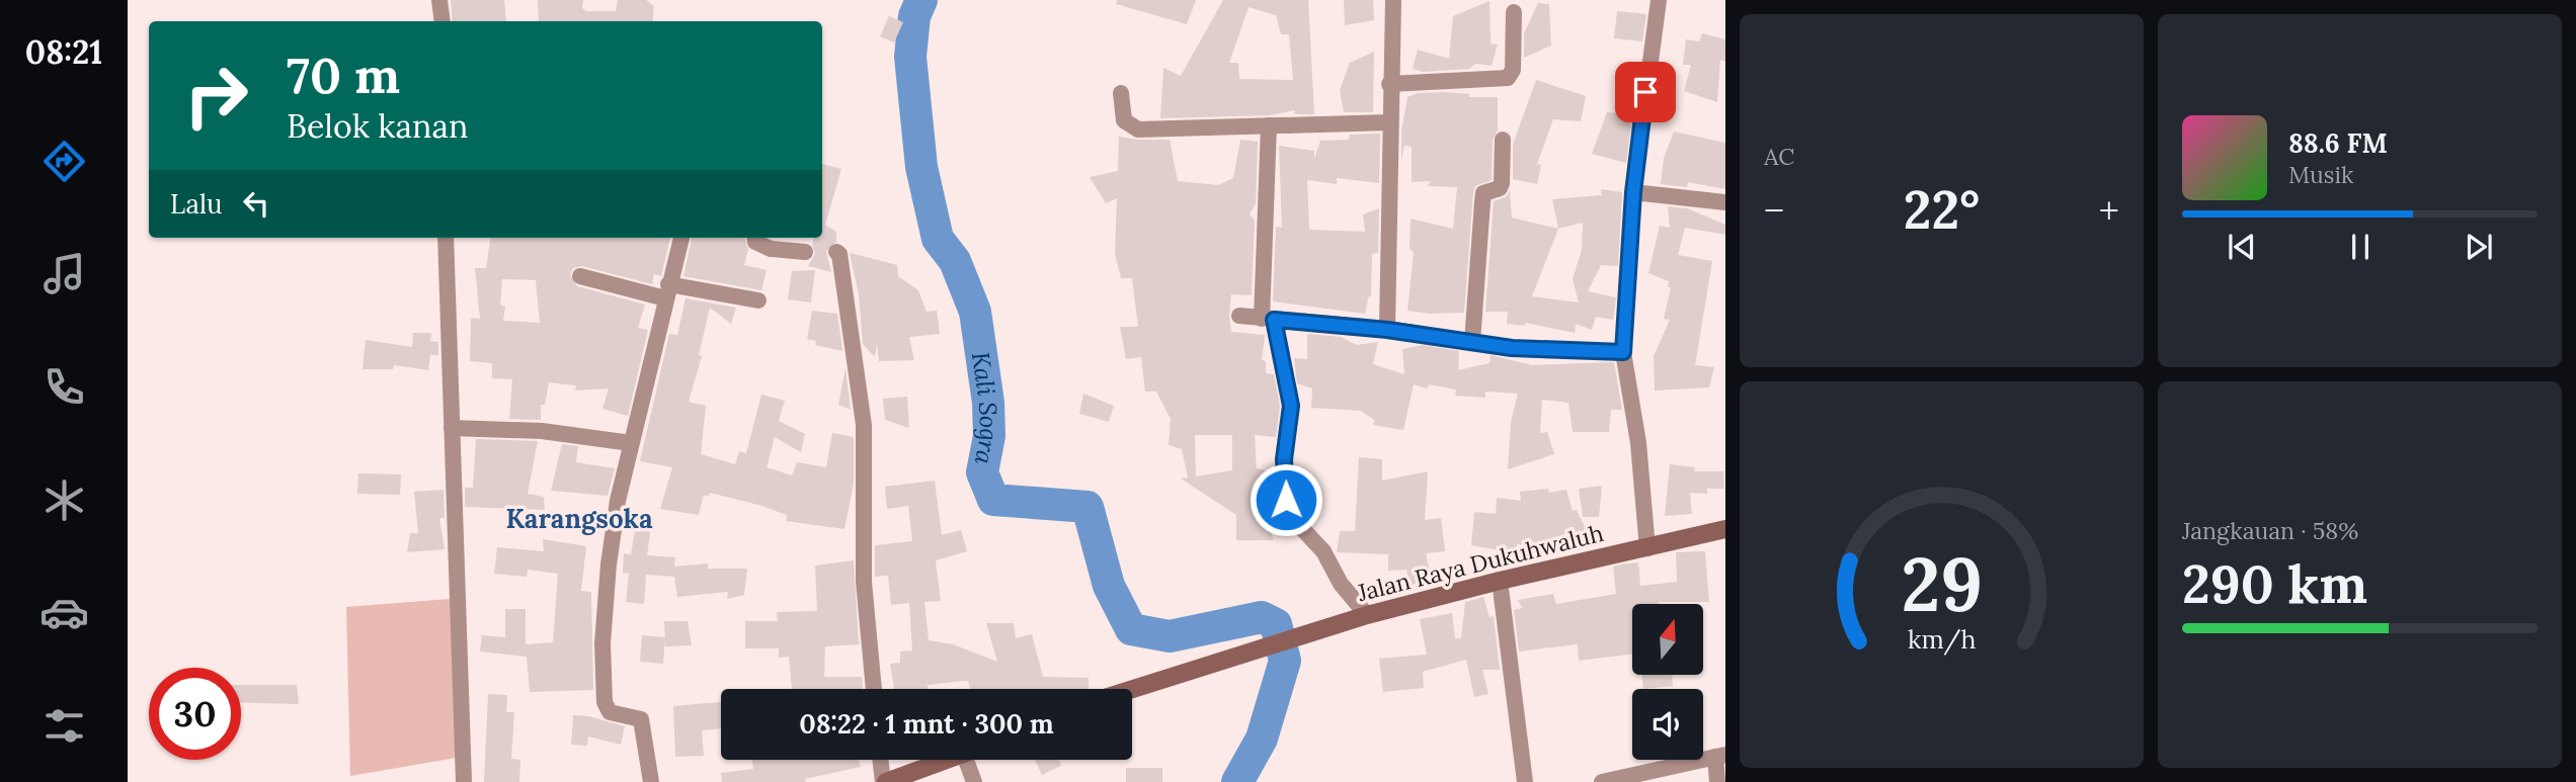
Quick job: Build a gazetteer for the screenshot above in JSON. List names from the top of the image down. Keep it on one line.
{"streets":{"main road":["Jalan Raya Dukuhwaluh"]},"districts":["Karangsoka"],"water":["Kali Sogra"],"north":"top","page":{"tabs":"08:21","tile":["AC",["Jangkauan · 58%","290 km"]],"turn":["70 m","Belok kanan"],"song":["88.6 FM","Musik"],"then":"Lalu","heat":["−","22°","+"],"limit":"30","trip":"08:22 · 1 mnt · 300 m","gauge":["29","km/h"]}}
